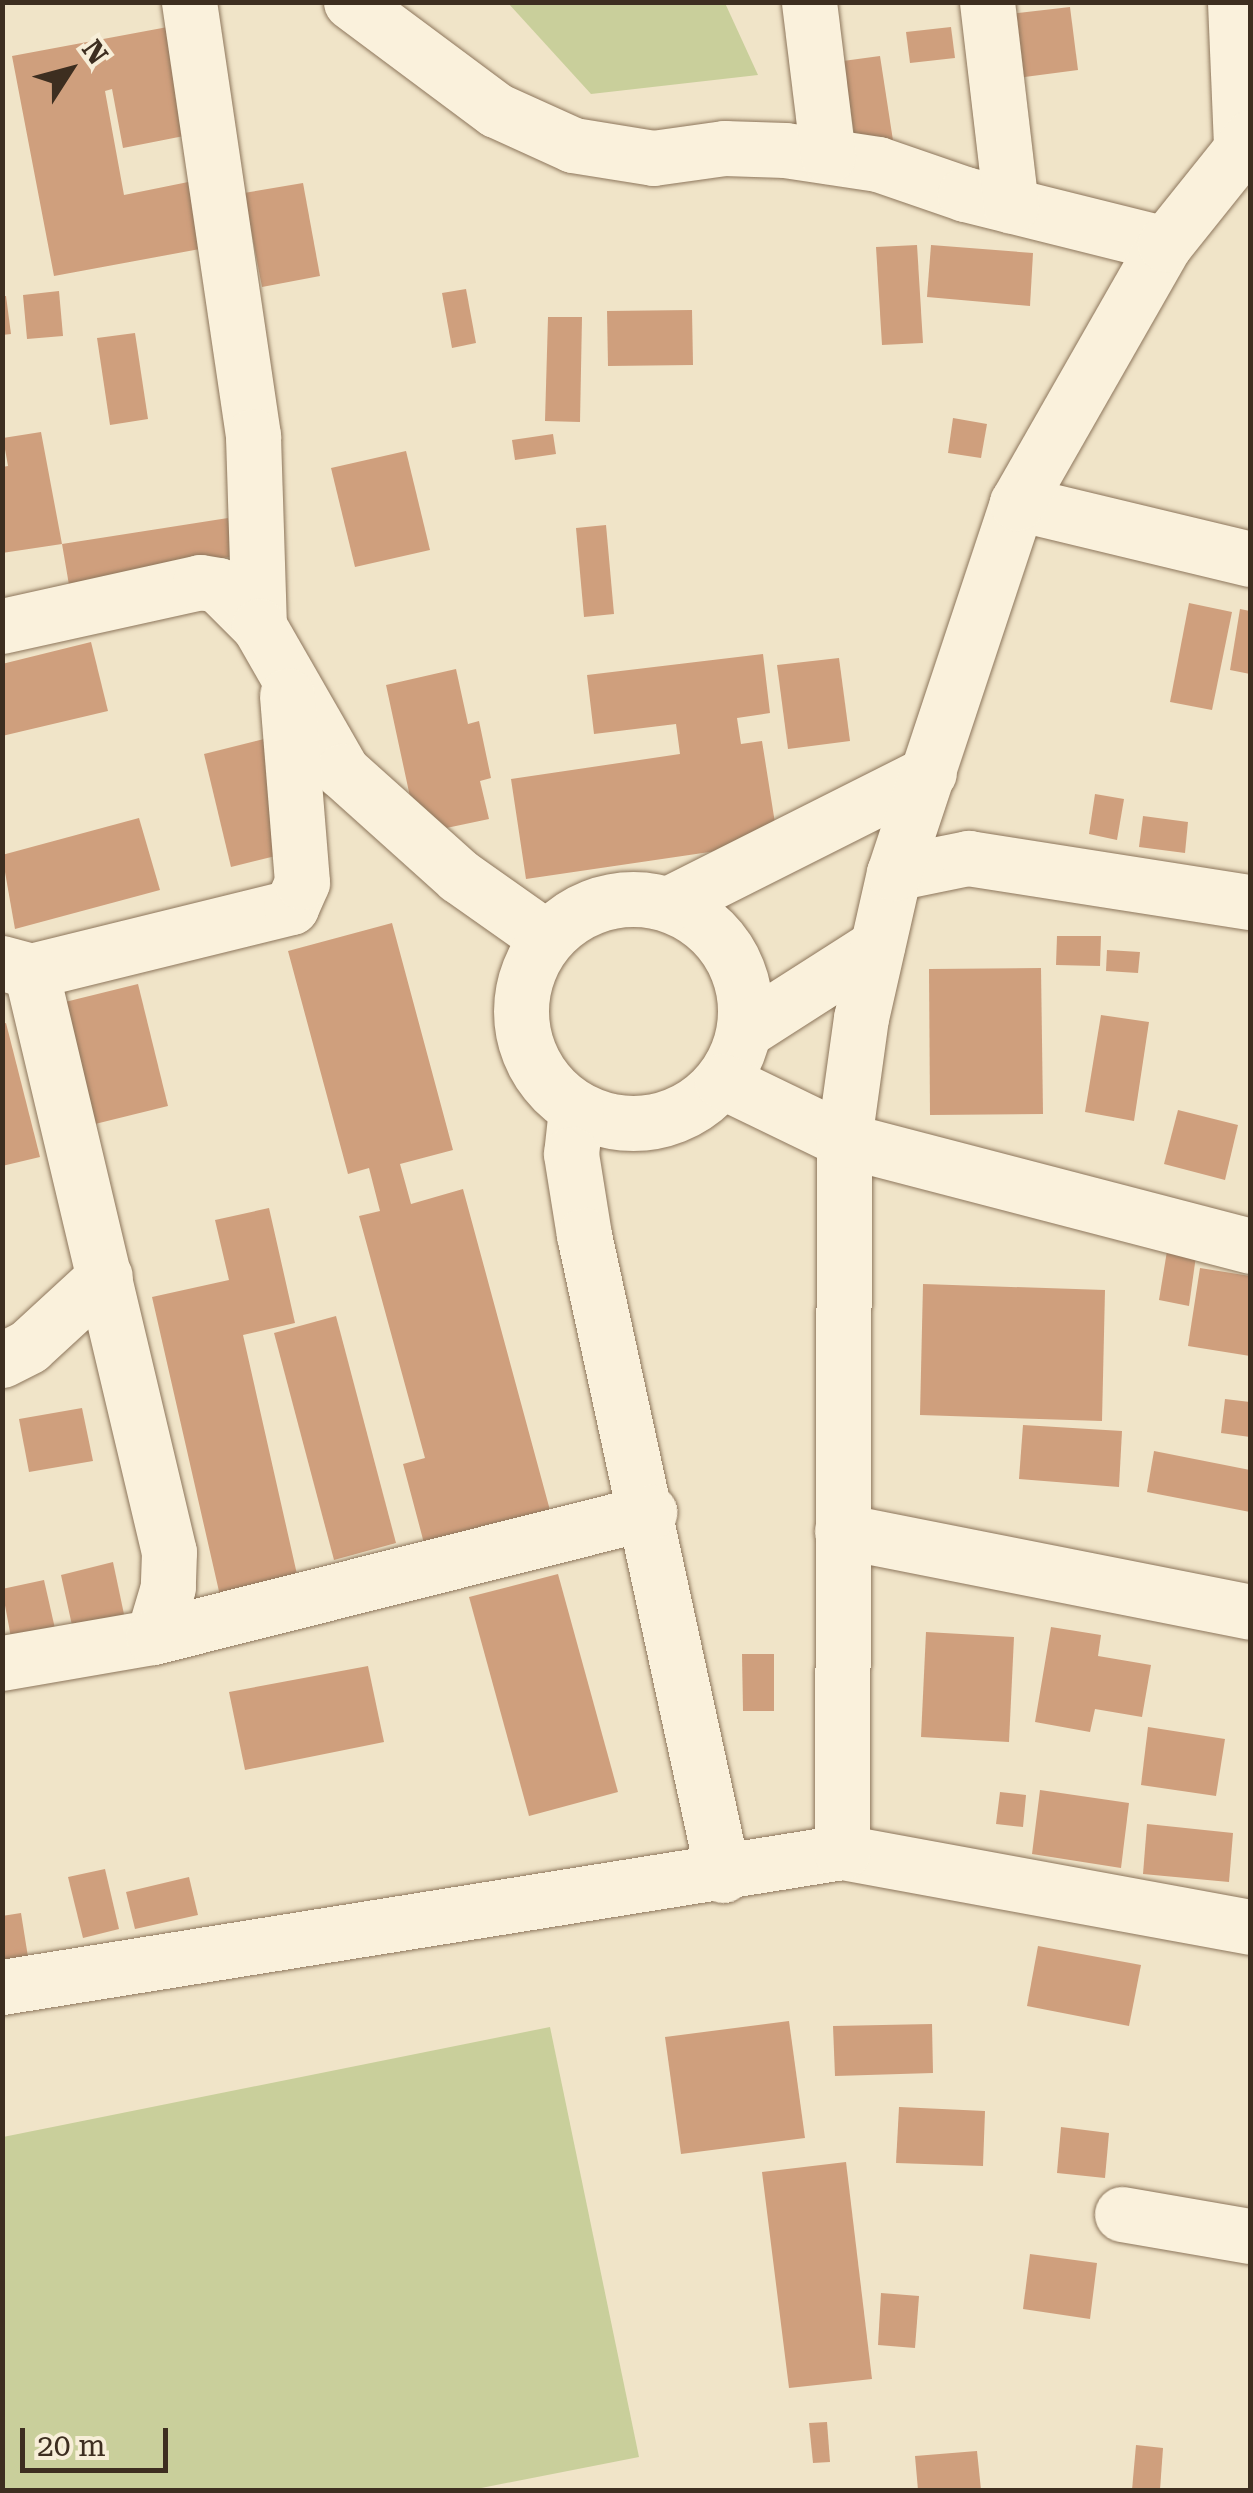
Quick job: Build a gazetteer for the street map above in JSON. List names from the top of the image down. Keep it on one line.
{"scale_bar":"20 m","north":"top right"}
